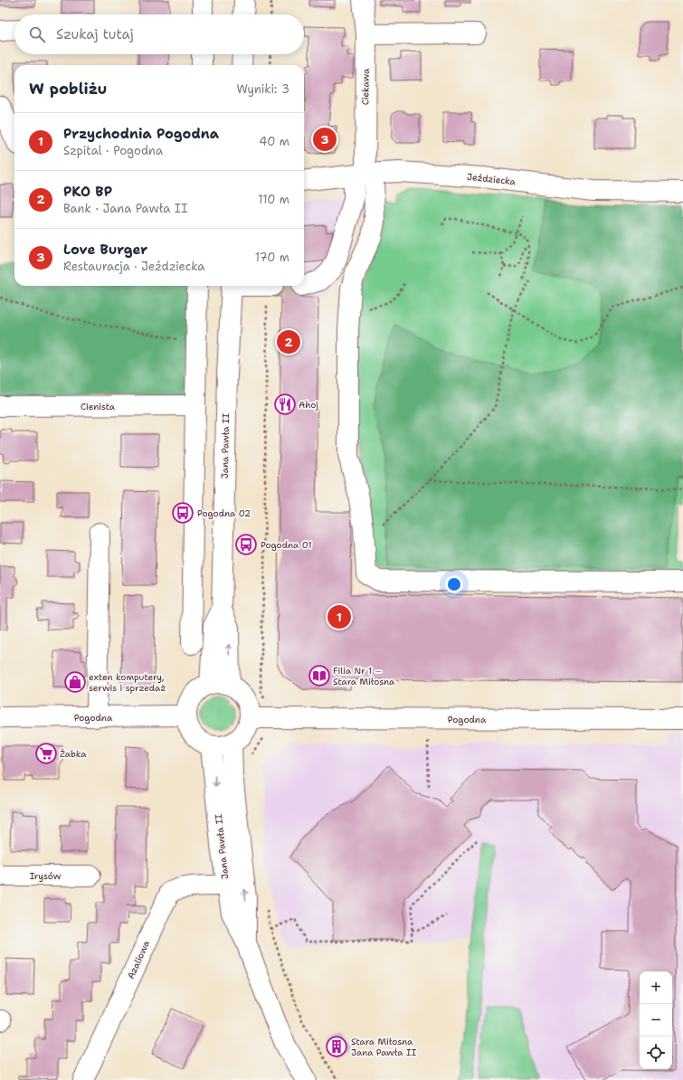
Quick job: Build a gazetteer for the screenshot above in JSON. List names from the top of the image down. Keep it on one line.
{"streets":{"street":["Ciekawa","Jeździecka","Cienista","Jana Pawła II","Pogodna","Irysów","Azaliowa"]},"crossings":[["Ciekawa","Jeździecka"],["Jana Pawła II","Pogodna"],["Jana Pawła II","Azaliowa"]],"places":{"restaurant":["Ahoj"],"bus stop":["Pogodna 02","Pogodna 01"],"library":["Filia Nr 1 – Stara Miłosna"],"shop":["exten komputery, serwis i sprzedaż"],"supermarket":["Żabka"],"building":["Stara Miłosna Jana Pawła II"]},"page":{"search":"Szukaj tutaj","heading":["W pobliżu","Wyniki: 3"],"list":[{"mark":"1","name":"Przychodnia Pogodna","note":"Szpital · Pogodna","value":"40 m"},{"mark":"2","name":"PKO BP","note":"Bank · Jana Pawła II","value":"110 m"},{"mark":"3","name":"Love Burger","note":"Restauracja · Jeździecka","value":"170 m"}],"pins":["3","2","1"],"map_buttons":["+","−"]}}
